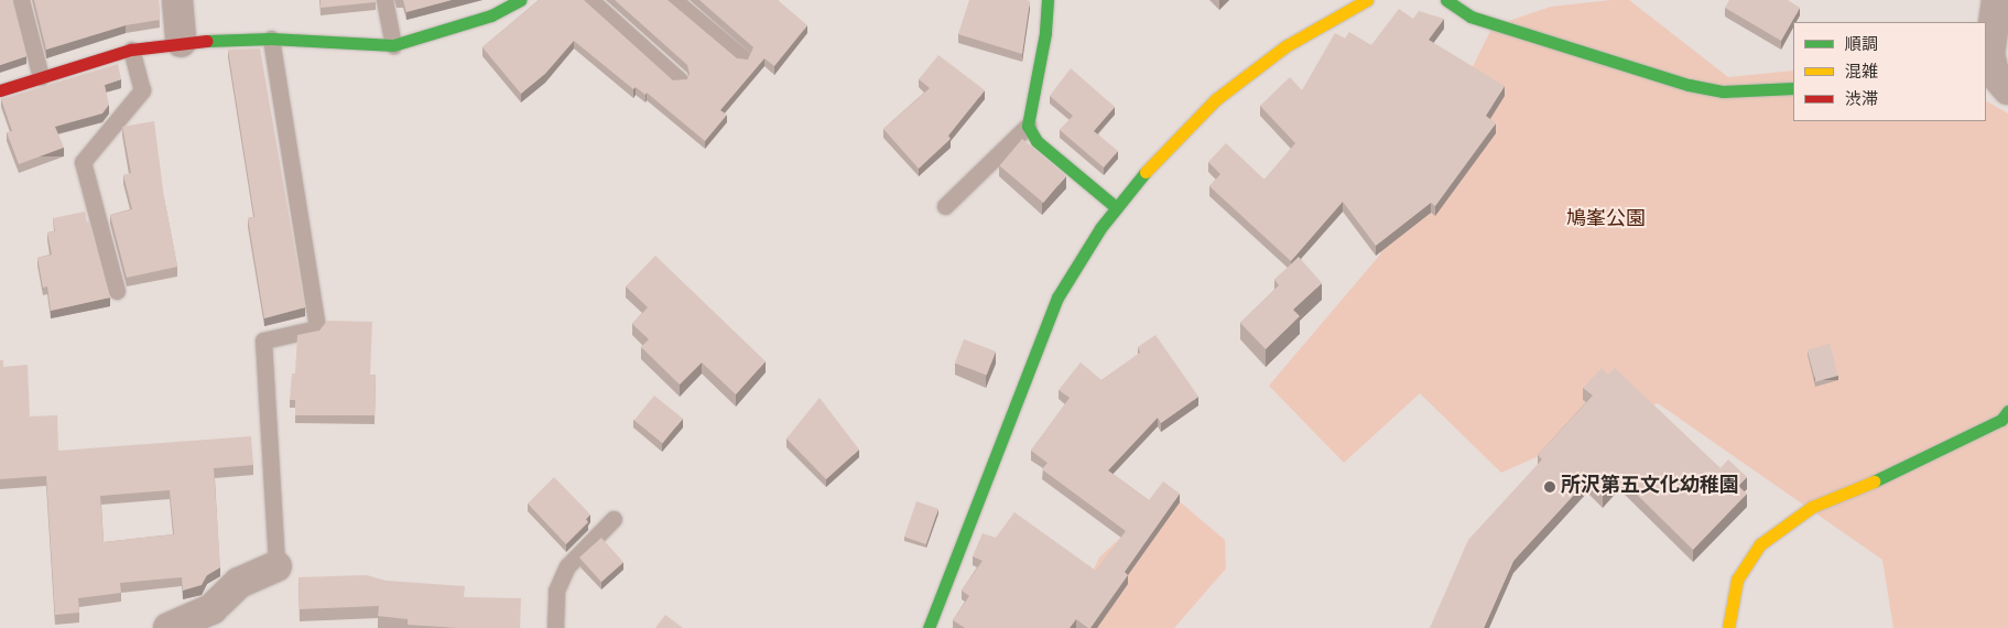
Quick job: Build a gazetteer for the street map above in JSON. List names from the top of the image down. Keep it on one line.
{"parks":["鳩峯公園"],"places":["所沢第五文化幼稚園"],"legend":["順調","混雑","渋滞"]}
